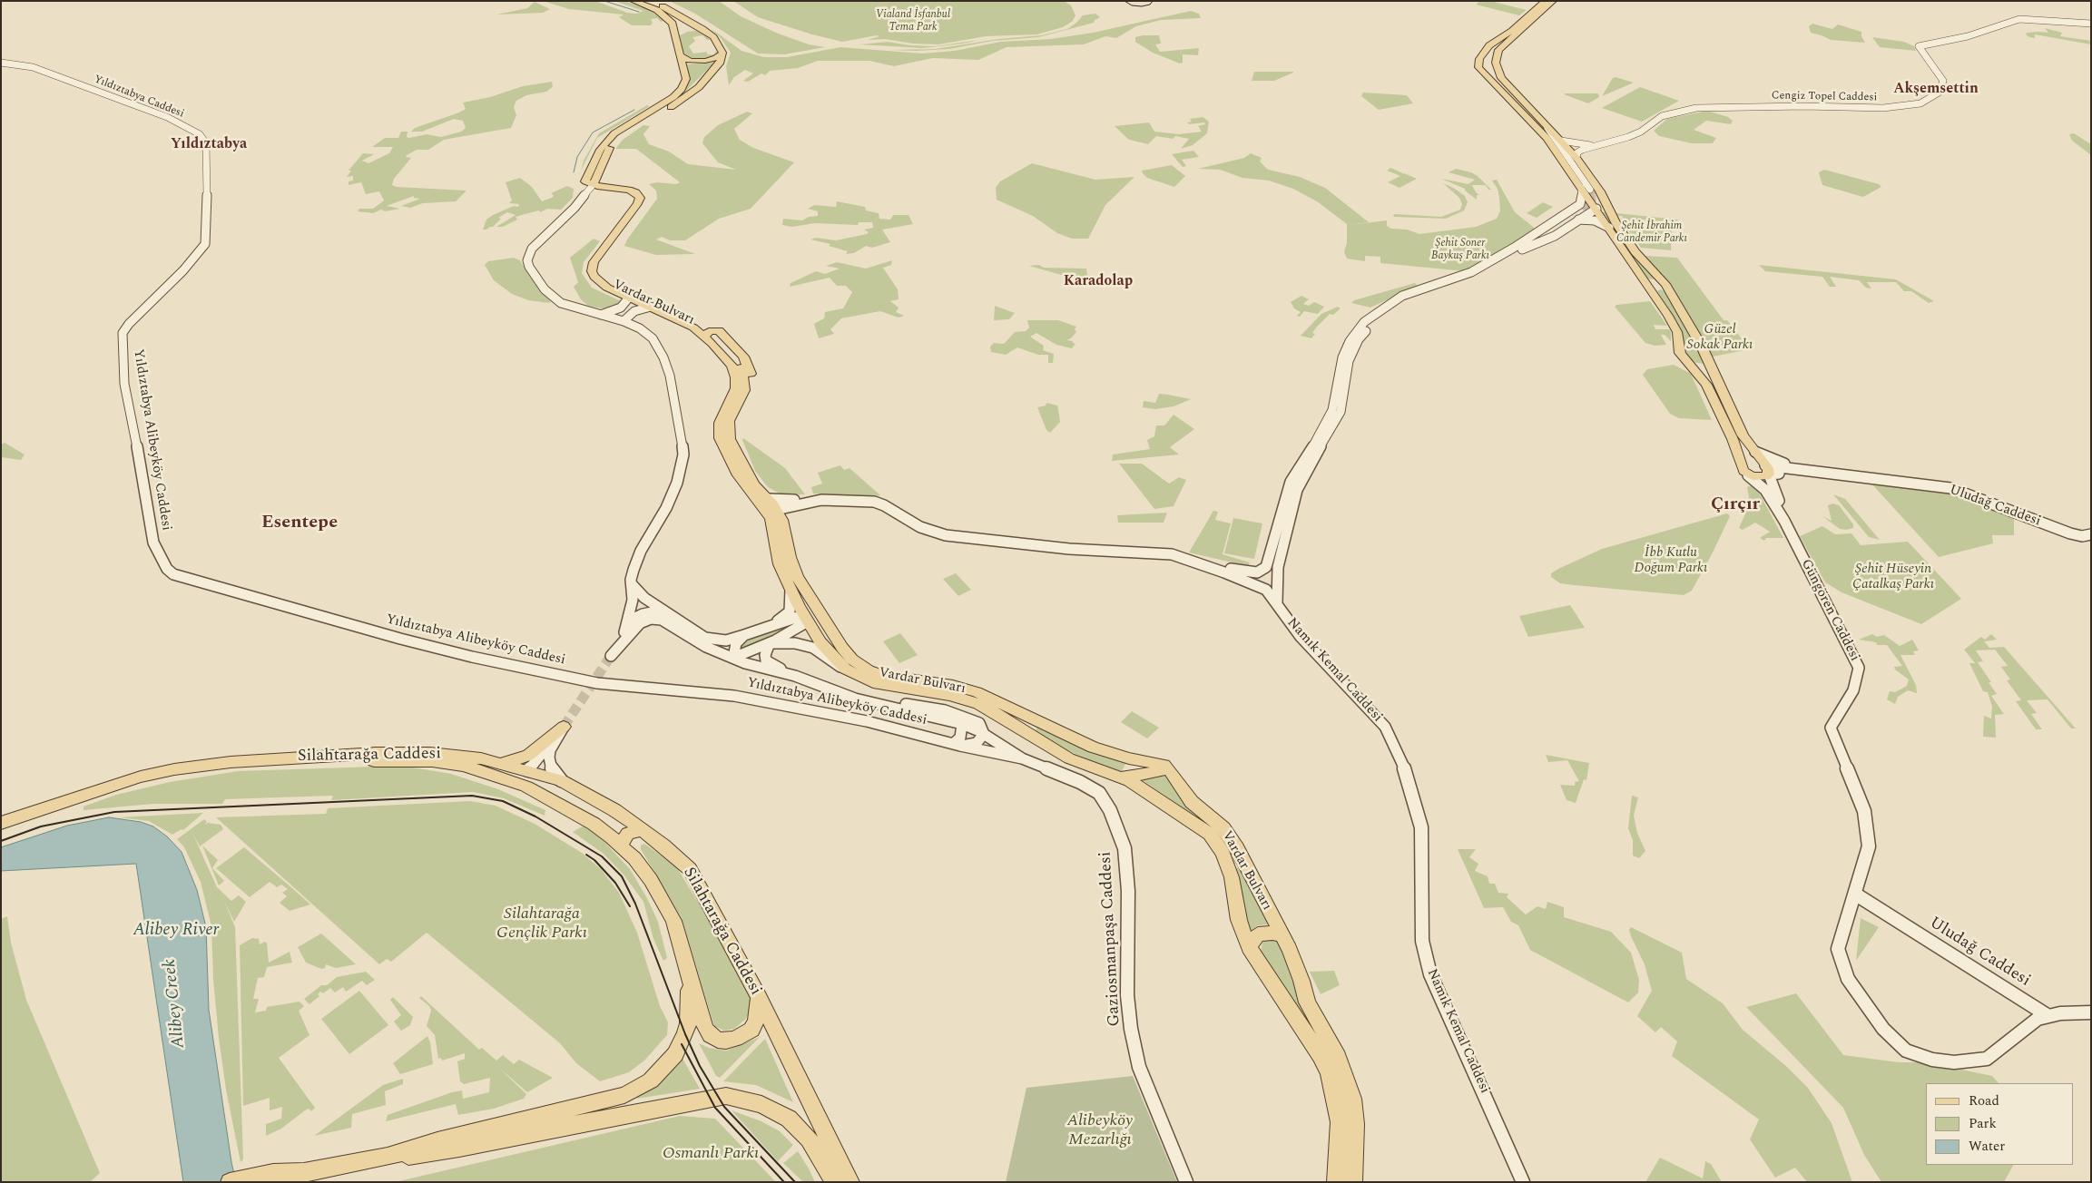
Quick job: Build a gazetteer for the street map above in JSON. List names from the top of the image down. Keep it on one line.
{"streets":{"main road":["Yıldıztabya Caddesi","Cengiz Topel Caddesi","Vardar Bulvarı","Yıldıztabya Alibeyköy Caddesi","Uludağ Caddesi","Güngören Caddesi","Namık Kemal Caddesi","Silahtarağa Caddesi","Gaziosmanpaşa Caddesi"]},"crossings":[["Yıldıztabya Caddesi","Yıldıztabya Alibeyköy Caddesi"],["Vardar Bulvarı","Namık Kemal Caddesi"],["Yıldıztabya Alibeyköy Caddesi","Gaziosmanpaşa Caddesi"],["Uludağ Caddesi","Güngören Caddesi"]],"districts":["Akşemsettin","Yıldıztabya","Karadolap","Çırçır","Esentepe"],"water":["Alibey River","Alibey Creek"],"parks":["Vialand İsfanbul Tema Park","Şehit İbrahim Candemir Parkı","Şehit Soner Baykuş Parkı","Güzel Sokak Parkı","İbb Kutlu Doğum Parkı","Şehit Hüseyin Çatalkaş Parkı","Silahtarağa Gençlik Parkı","Alibeyköy Mezarlığı","Osmanlı Parkı"],"legend":["Road","Park","Water"]}
